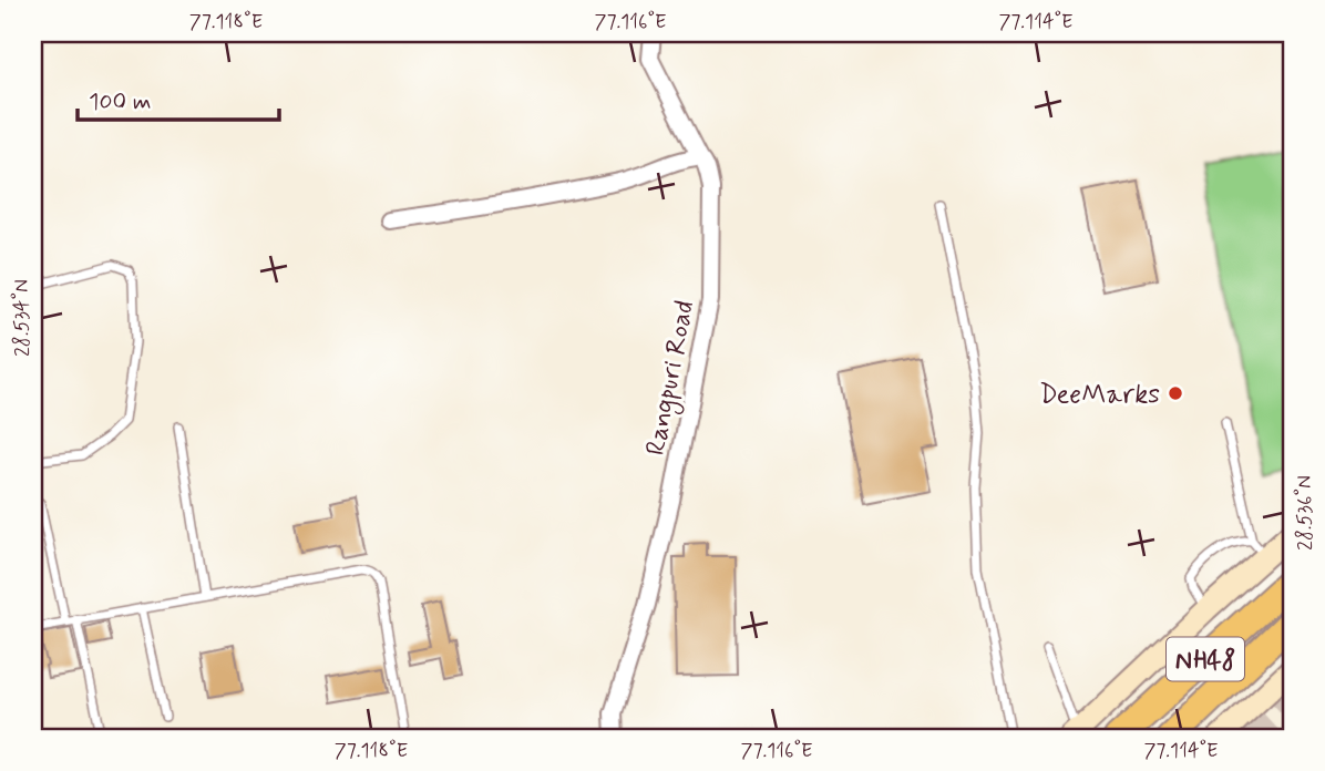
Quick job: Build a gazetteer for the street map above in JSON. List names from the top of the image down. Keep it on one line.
{"streets":{"highway":["NH48"],"street":["Rangpuri Road"]},"places":["DeeMarks"],"scale_bar":"100 m","coordinates":["77.118°E","77.116°E","77.114°E","28.534°N","28.536°N"]}
